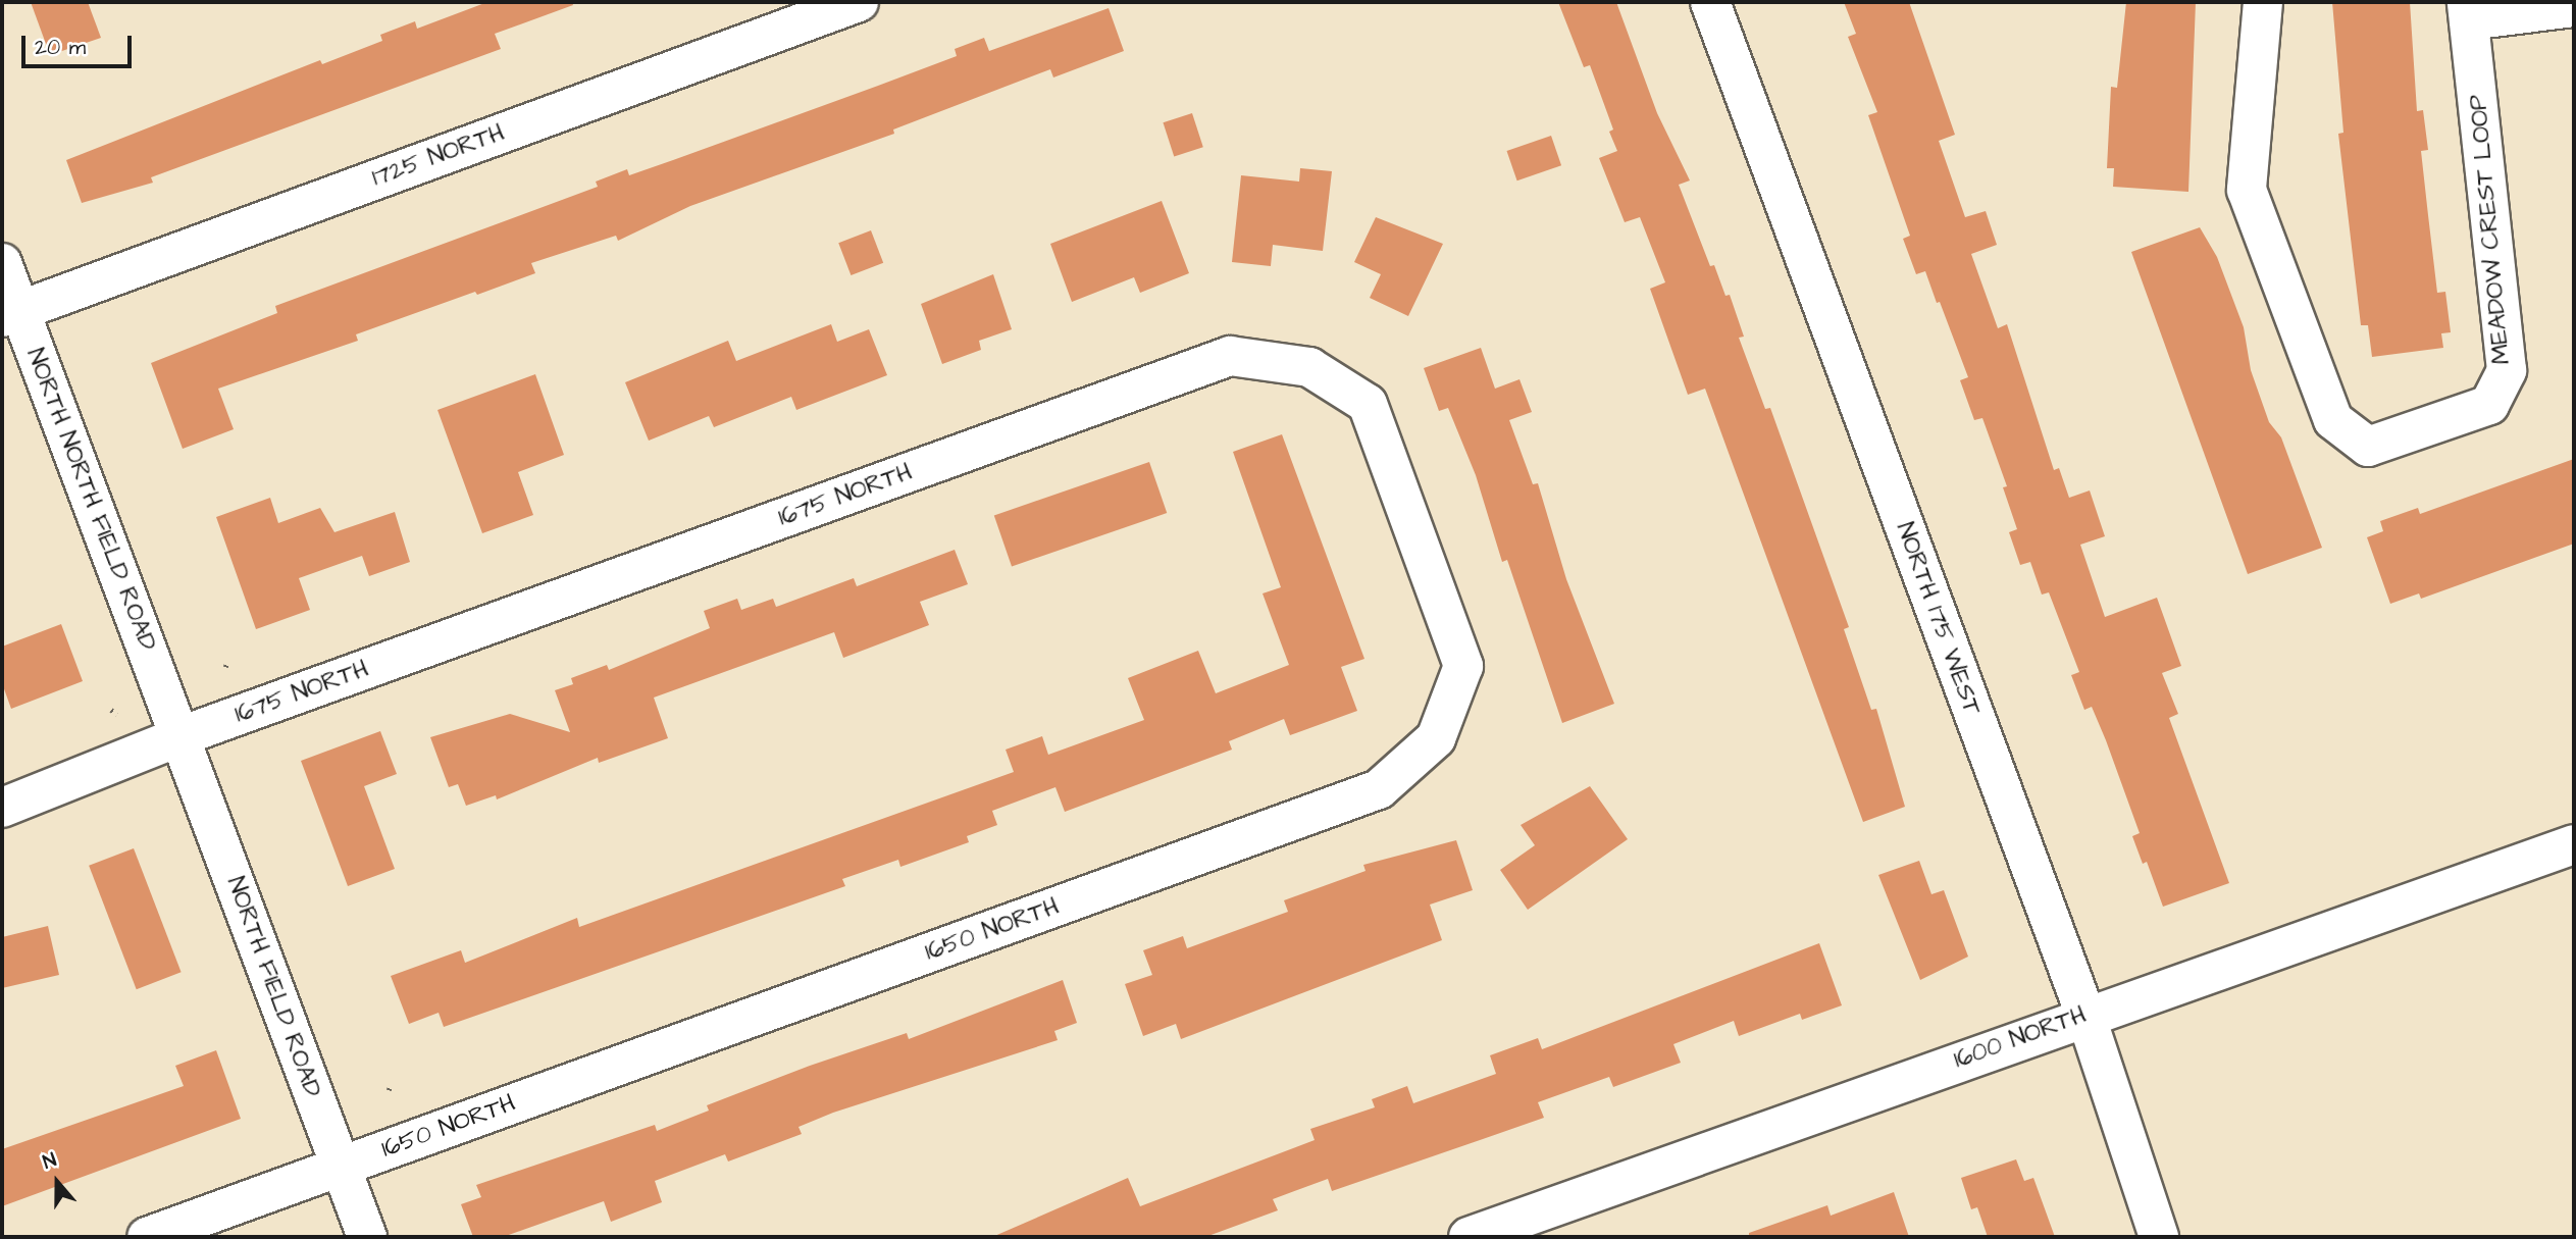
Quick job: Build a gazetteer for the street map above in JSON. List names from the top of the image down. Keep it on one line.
{"streets":{"street":["1725 NORTH","MEADOW CREST LOOP","1675 NORTH","NORTH NORTH FIELD ROAD","NORTH 175 WEST","1650 NORTH","NORTH FIELD ROAD","1600 NORTH"]},"crossings":[["1725 NORTH","NORTH NORTH FIELD ROAD"],["1675 NORTH","NORTH NORTH FIELD ROAD"],["1675 NORTH","1650 NORTH"],["1675 NORTH","NORTH FIELD ROAD"],["NORTH NORTH FIELD ROAD","NORTH FIELD ROAD"],["NORTH 175 WEST","1600 NORTH"],["1650 NORTH","NORTH FIELD ROAD"]],"scale_bar":"20 m","north":"top"}
